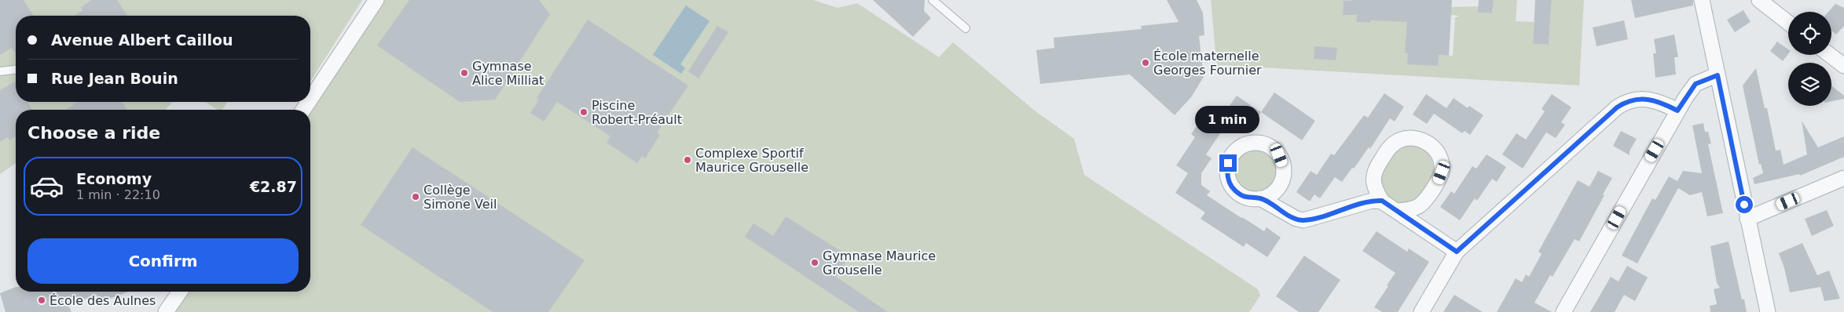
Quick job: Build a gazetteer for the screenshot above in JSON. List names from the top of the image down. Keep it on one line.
{"places":["École maternelle Georges Fournier","Gymnase Alice Milliat","Piscine Robert-Préault","Complexe Sportif Maurice Grouselle","Collège Simone Veil","Gymnase Maurice Grouselle","École des Aulnes"],"page":{"banner":["Avenue Albert Caillou","Rue Jean Bouin"],"bubble":"1 min","heading":"Choose a ride","list":[{"name":"Economy","note":"1 min · 22:10","value":"€2.87"}],"buttons":"Confirm"}}
